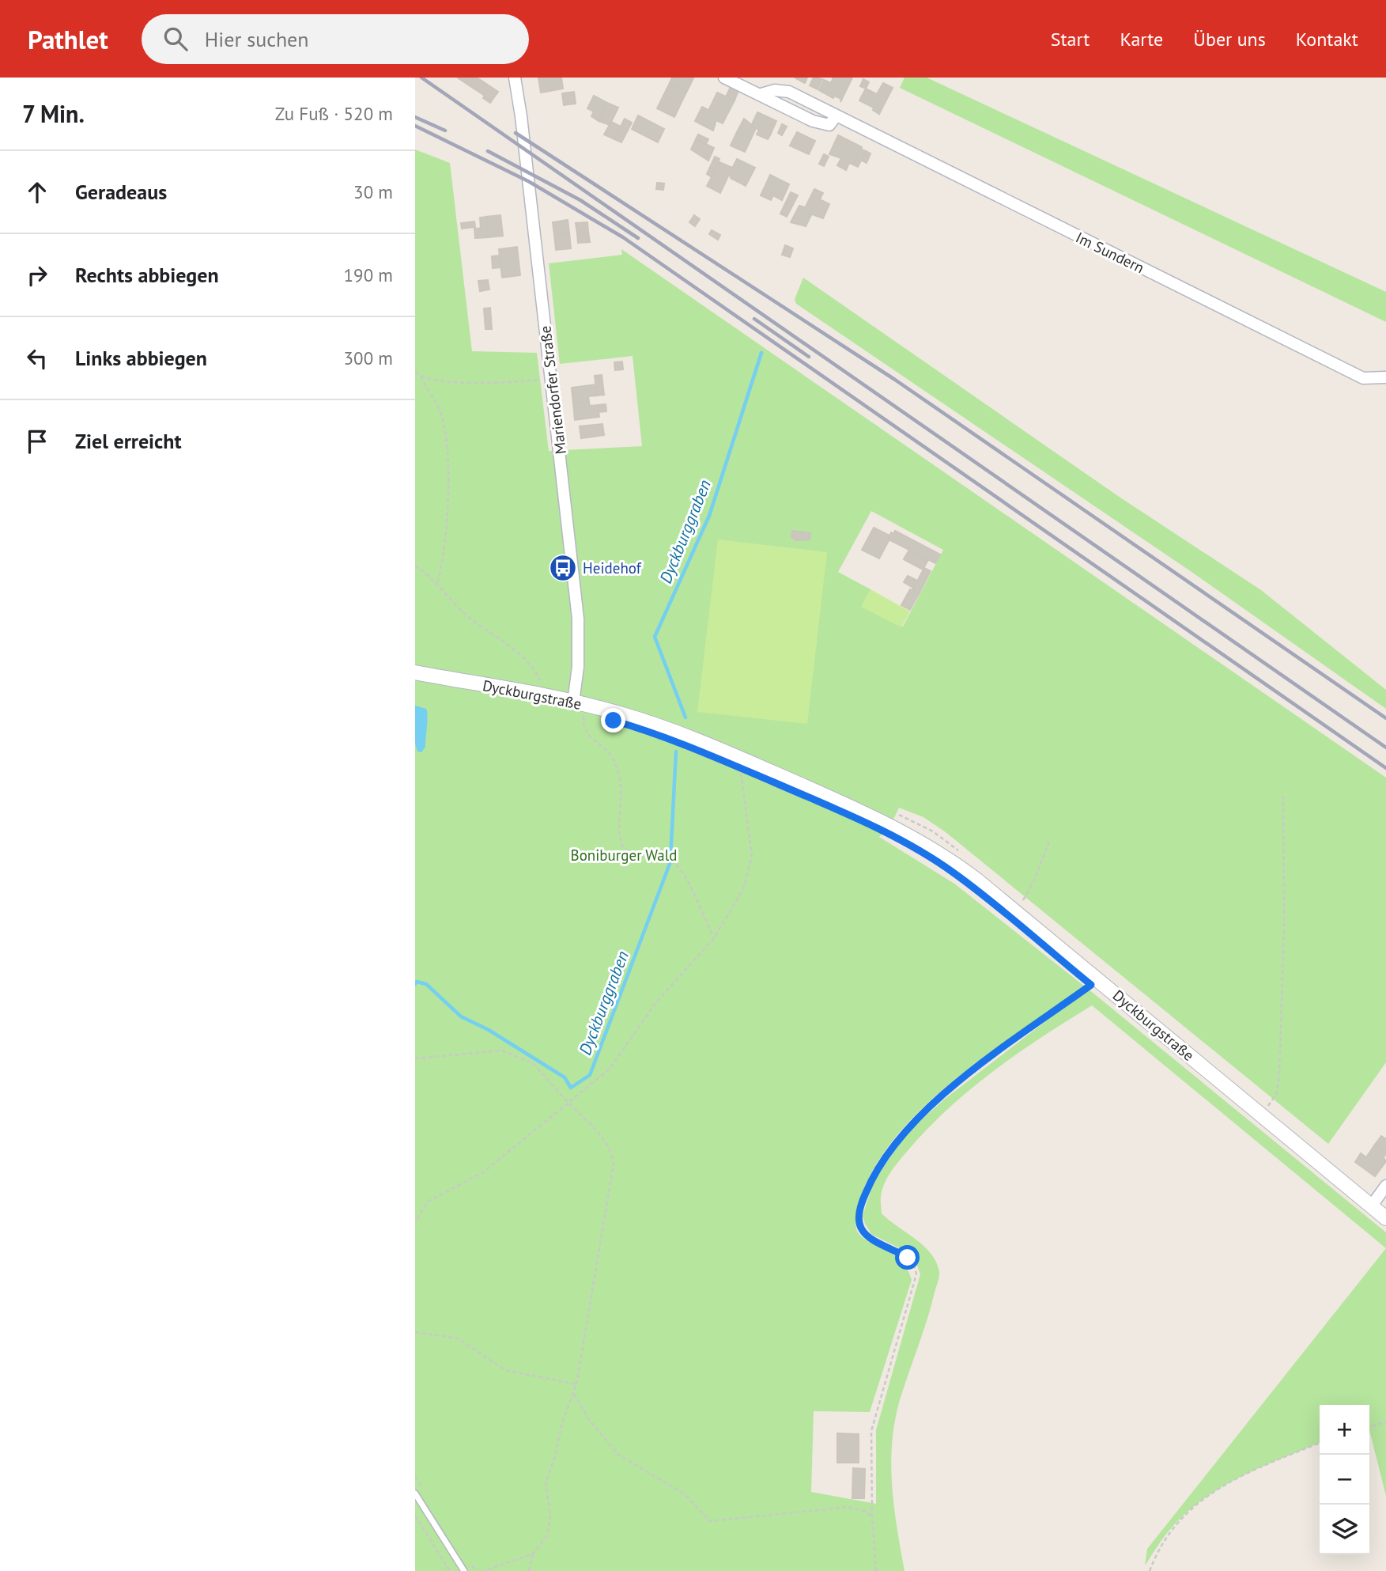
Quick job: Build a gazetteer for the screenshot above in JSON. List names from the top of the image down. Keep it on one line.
{"streets":{"street":["Im Sundern","Mariendorfer Straße","Dyckburgstraße"]},"crossings":[["Mariendorfer Straße","Dyckburgstraße"]],"water":["Dyckburggraben"],"parks":["Boniburger Wald"],"places":{"bus stop":["Heidehof"]},"page":{"header":"Pathlet","search":"Hier suchen","nav":["Start","Karte","Über uns","Kontakt"],"heading":["7 Min.","Zu Fuß · 520 m"],"list":[["Geradeaus","30 m"],["Rechts abbiegen","190 m"],["Links abbiegen","300 m"],"Ziel erreicht"],"map_buttons":["+","−"]}}
